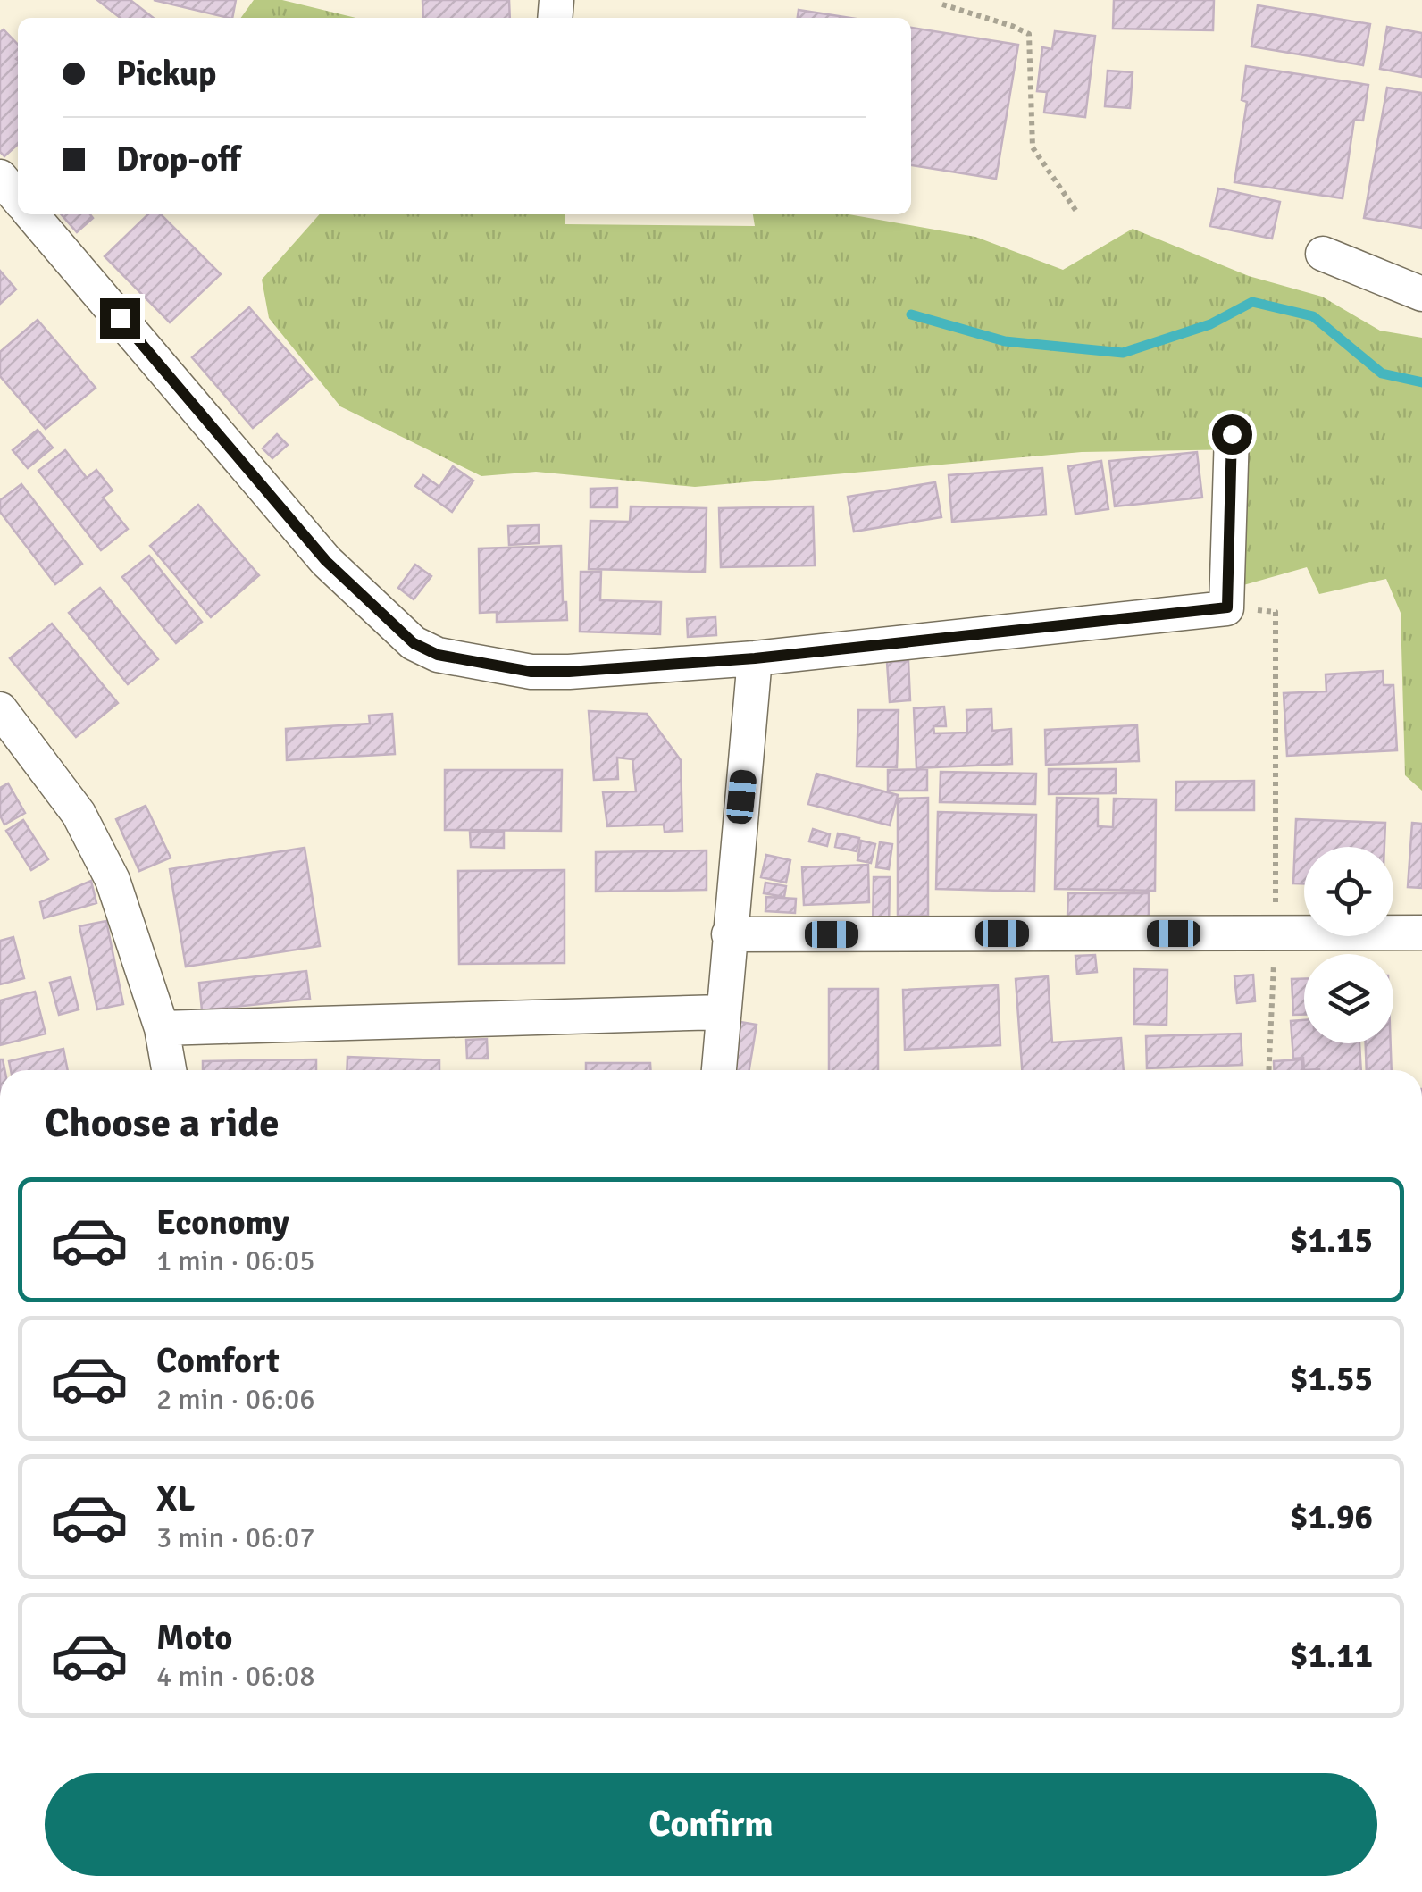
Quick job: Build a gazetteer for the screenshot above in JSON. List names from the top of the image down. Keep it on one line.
{"page":{"banner":["Pickup","Drop-off"],"heading":"Choose a ride","list":[{"name":"Economy","note":"1 min · 06:05","value":"$1.15"},{"name":"Comfort","note":"2 min · 06:06","value":"$1.55"},{"name":"XL","note":"3 min · 06:07","value":"$1.96"},{"name":"Moto","note":"4 min · 06:08","value":"$1.11"}],"buttons":"Confirm"}}
